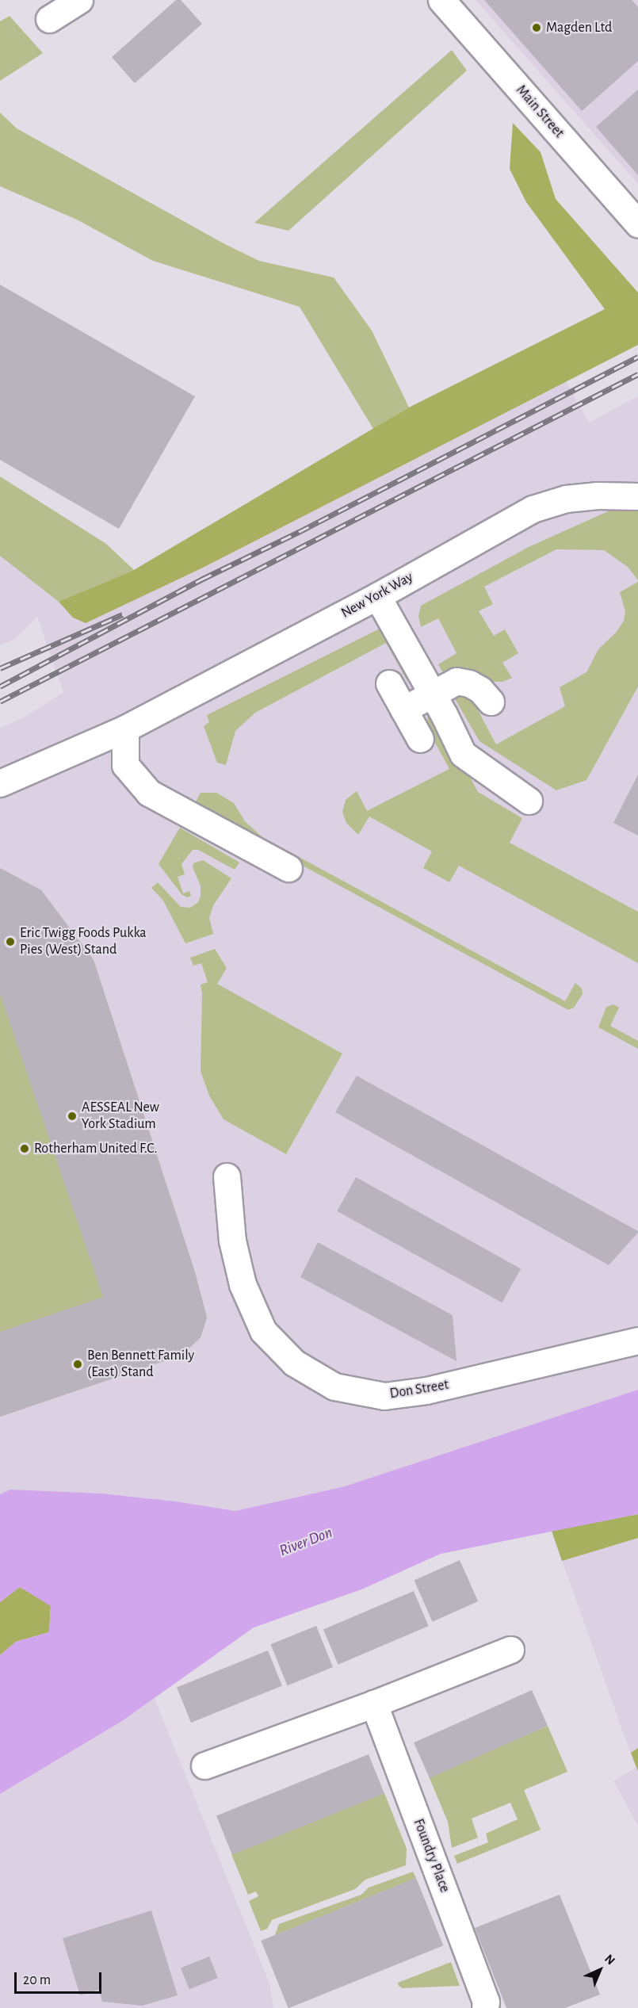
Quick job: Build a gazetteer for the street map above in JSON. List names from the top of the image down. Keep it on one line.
{"streets":{"street":["Main Street","New York Way","Don Street","Foundry Place"]},"water":["River Don"],"places":["Magden Ltd","Eric Twigg Foods Pukka Pies (West) Stand","AESSEAL New York Stadium","Rotherham United F.C.","Ben Bennett Family (East) Stand"],"scale_bar":"20 m","north":"top right"}
